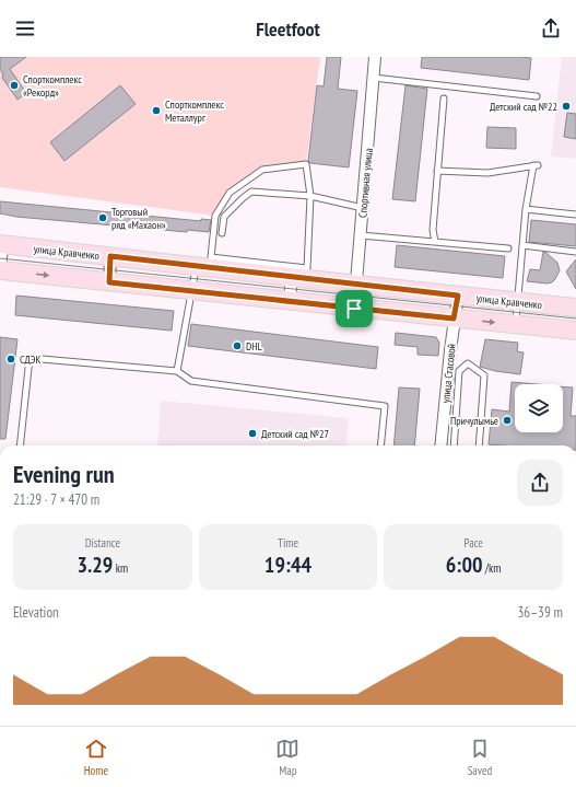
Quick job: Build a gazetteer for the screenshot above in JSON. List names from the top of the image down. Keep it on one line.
{"streets":{"main road":["улица Кравченко"],"street":["Спортивная улица","улица Стасовой"]},"crossings":[["Спортивная улица","улица Кравченко"],["улица Кравченко","улица Стасовой"]],"places":["Спорткомплекс «Рекорд»","Детский сад №22","Спорткомплекс Металлург","Торговый ряд «Махаон»","DHL","СДЭК","Причулымье","Детский сад №27"],"page":{"header":"Fleetfoot","heading":["Evening run","21:29 · 7 × 470 m"],"stats":[["Distance","3.29 km"],["Time","19:44"],["Pace","6:00 /km"]],"chart":["Elevation","36–39 m"],"tabs":["Home","Map","Saved"]}}
